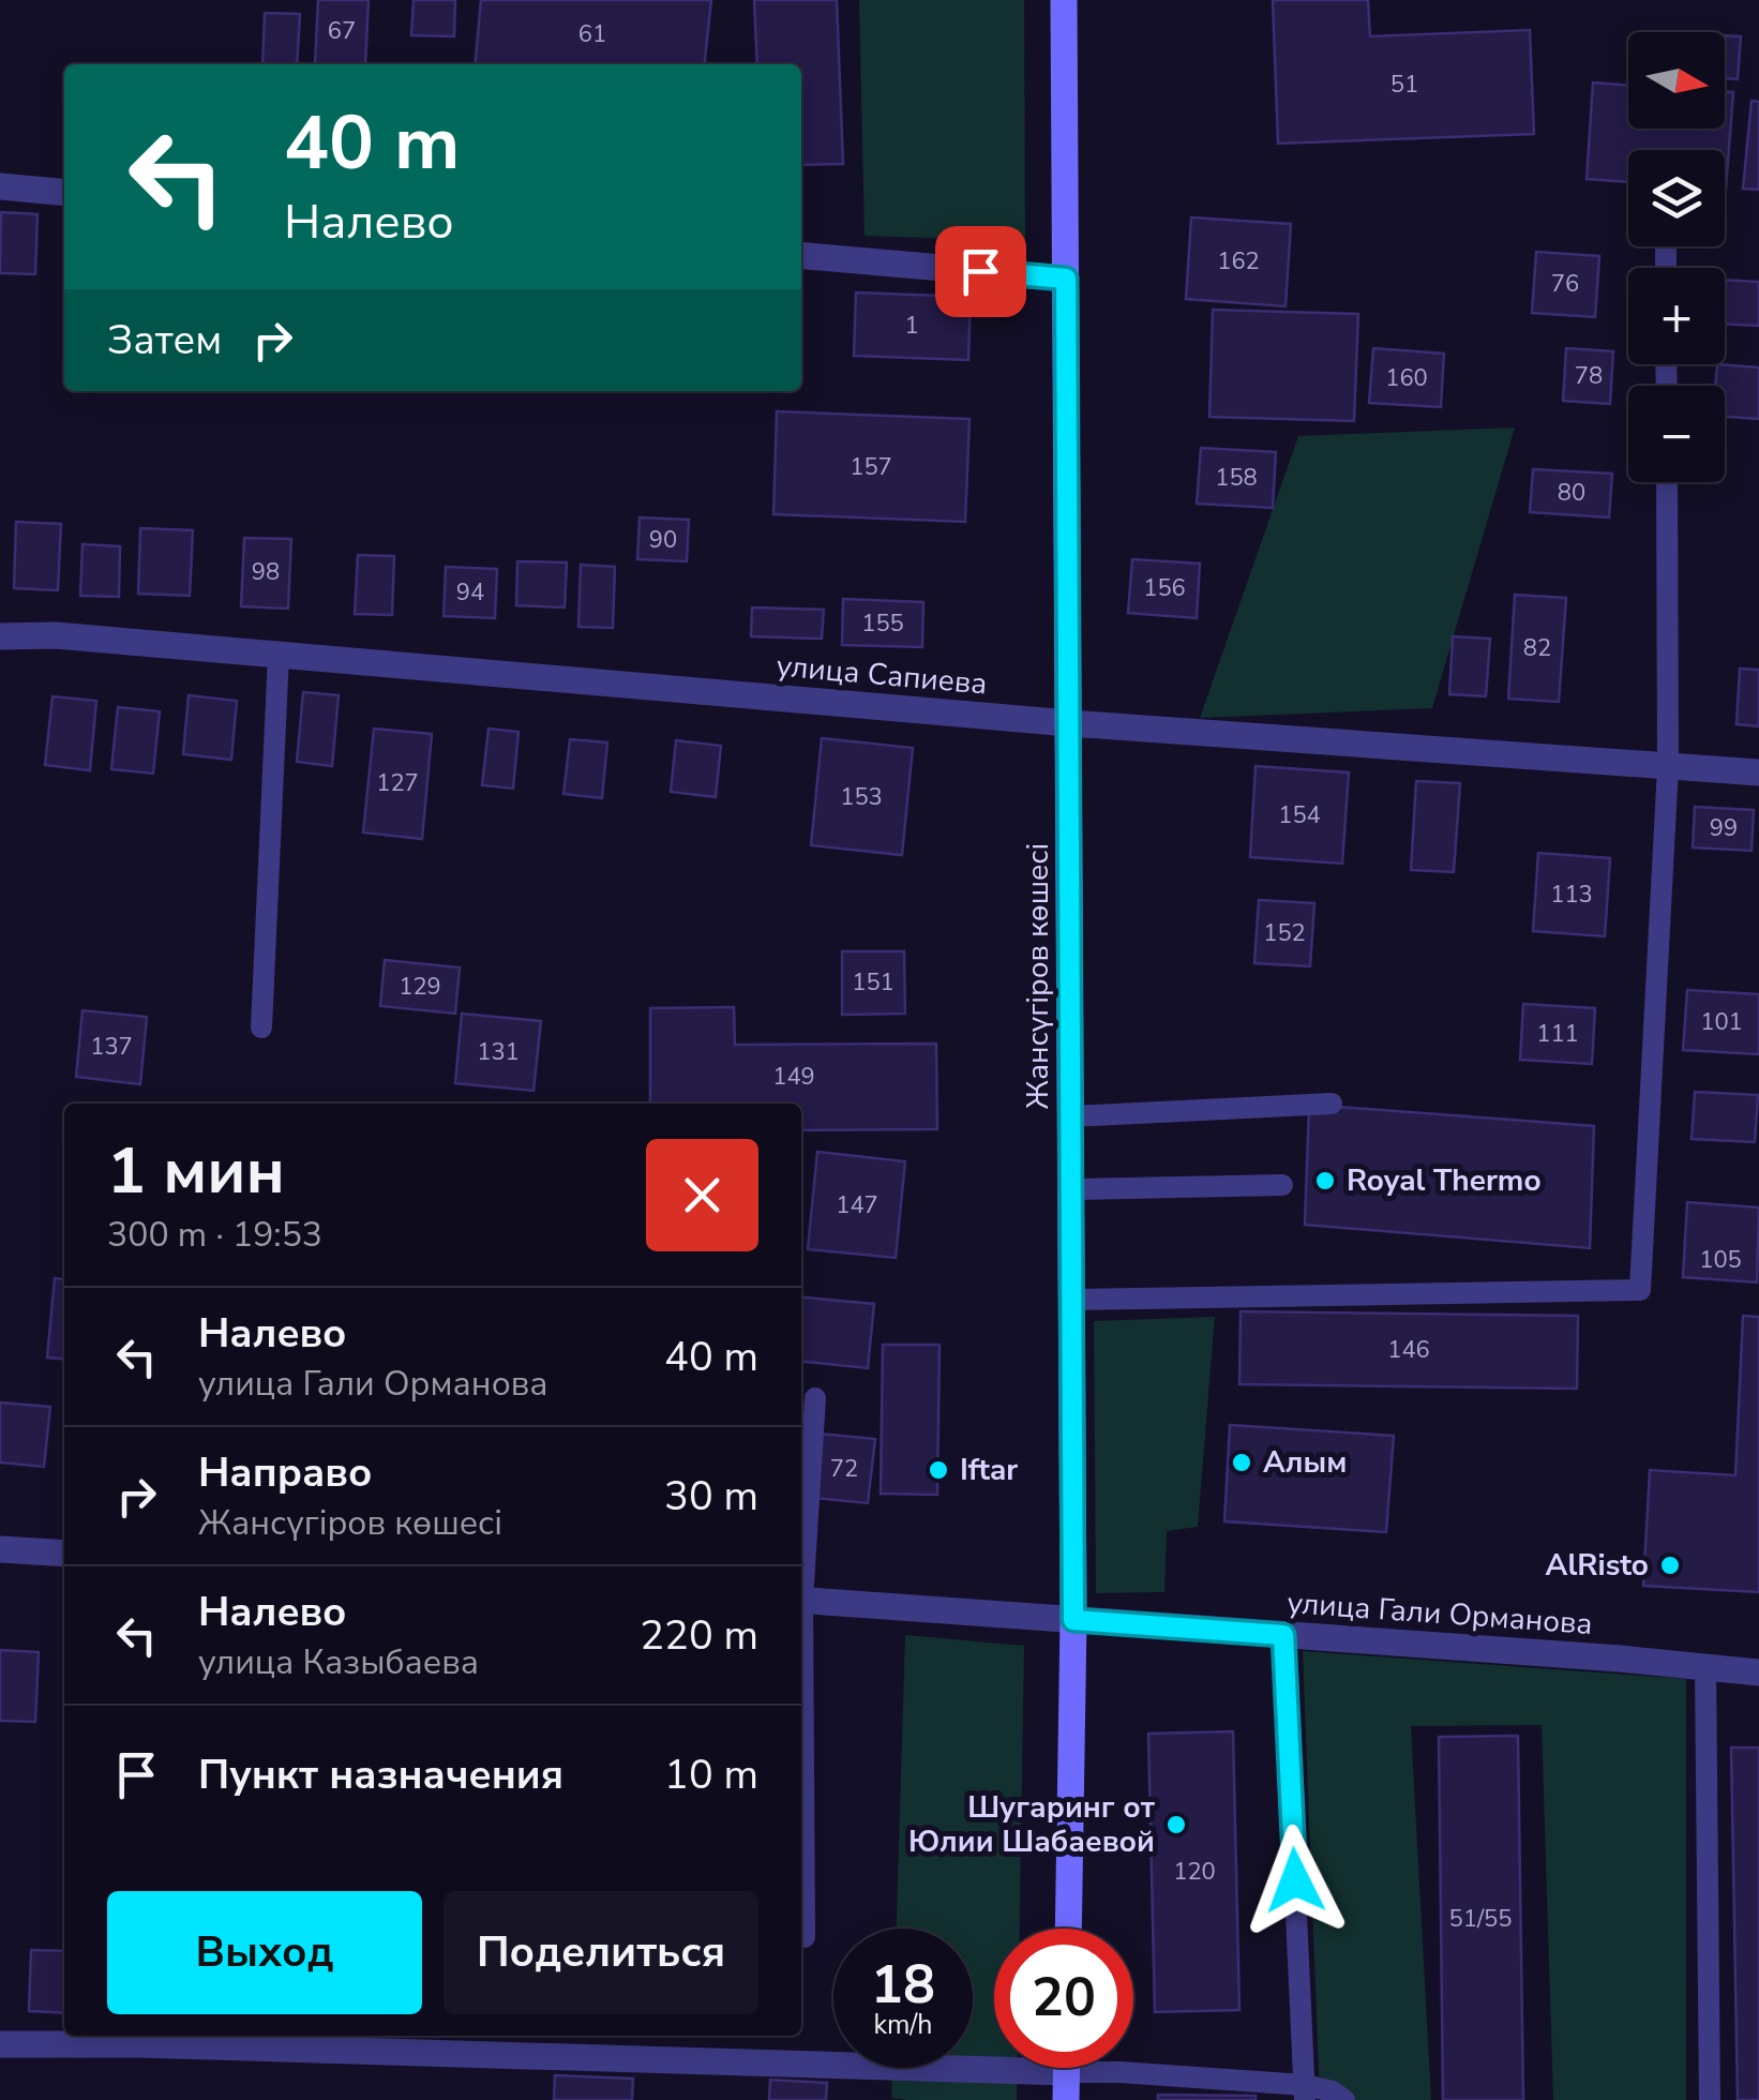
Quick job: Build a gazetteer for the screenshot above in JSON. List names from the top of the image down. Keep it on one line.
{"streets":{"main road":["Жансүгіров көшесі"],"street":["улица Сапиева","улица Гали Орманова"]},"crossings":[["улица Сапиева","Жансүгіров көшесі"],["Жансүгіров көшесі","улица Гали Орманова"]],"places":["Royal Thermo","Алым","Iftar","AlRisto","Шугаринг от Юлии Шабаевой"],"house_numbers":["67","61","51","162","76","1","78","160","157","158","80","90","98","156","94","155","82","127","153","154","99","113","152","151","129","101","111","137","131","149","147","105","146","72","120","51/55"],"north":"right","page":{"map_buttons":["+","−"],"turn":["40 m","Налево"],"then":"Затем","heading":["1 мин","300 m · 19:53"],"list":[{"name":"Налево","note":"улица Гали Орманова","value":"40 m"},{"name":"Направо","note":"Жансүгіров көшесі","value":"30 m"},{"name":"Налево","note":"улица Казыбаева","value":"220 m"},{"name":"Пункт назначения","value":"10 m"}],"buttons":["Выход","Поделиться"],"speed":"18 km/h","limit":"20"}}
